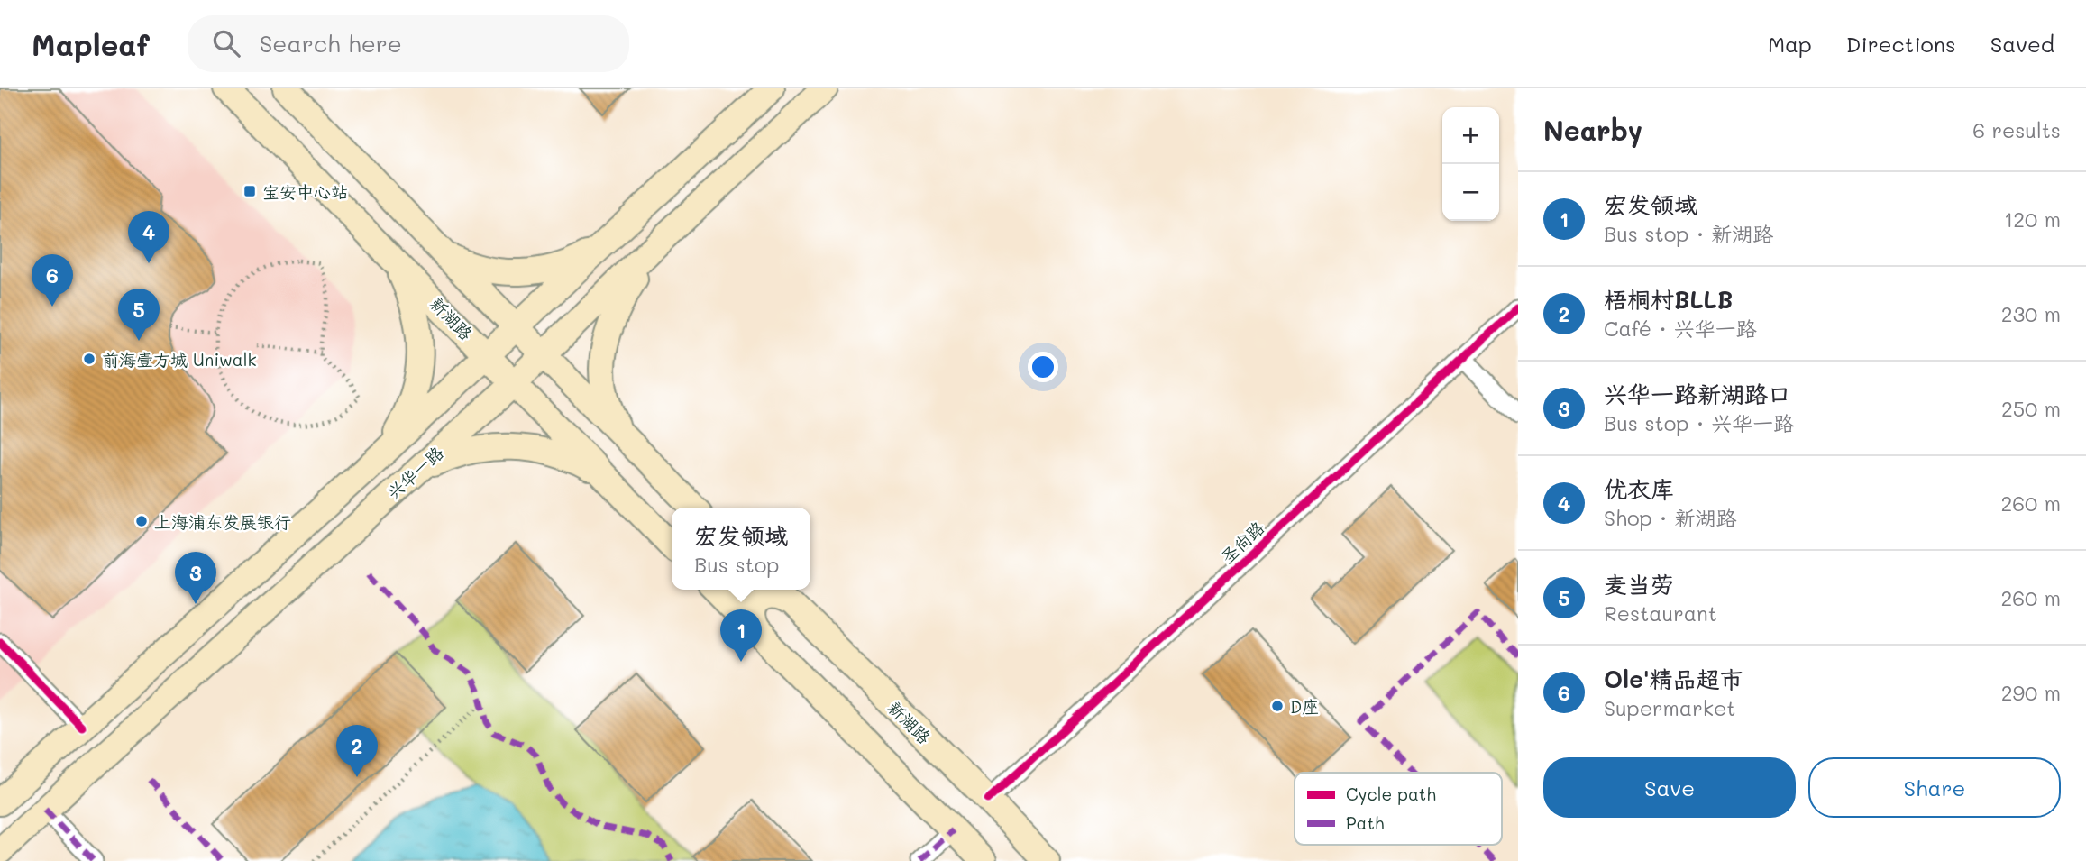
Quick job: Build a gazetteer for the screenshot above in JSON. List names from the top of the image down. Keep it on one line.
{"streets":{"main road":["新湖路","兴华一路"],"street":["圣尚路"]},"crossings":[["新湖路","兴华一路"],["新湖路","圣尚路"]],"places":{"transit":["宝安中心站"],"other":["前海壹方城 Uniwalk","上海浦东发展银行","D座"]},"legend":["Cycle path","Path"],"page":{"header":"Mapleaf","search":"Search here","nav":["Map","Directions","Saved"],"heading":["Nearby","6 results"],"map_buttons":["+","−"],"list":[{"mark":"1","name":"宏发领域","note":"Bus stop · 新湖路","value":"120 m"},{"mark":"2","name":"梧桐村BLLB","note":"Café · 兴华一路","value":"230 m"},{"mark":"3","name":"兴华一路新湖路口","note":"Bus stop · 兴华一路","value":"250 m"},{"mark":"4","name":"优衣库","note":"Shop · 新湖路","value":"260 m"},{"mark":"5","name":"麦当劳","note":"Restaurant","value":"260 m"},{"mark":"6","name":"Ole'精品超市","note":"Supermarket","value":"290 m"}],"pins":["4","6","5","3","1","2"],"popup":["宏发领域","Bus stop"],"buttons":["Save","Share"]}}
